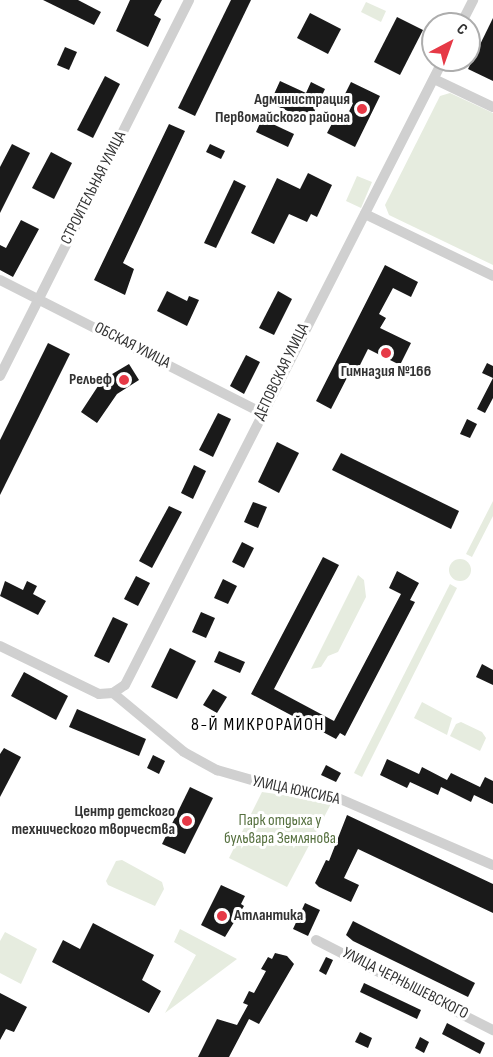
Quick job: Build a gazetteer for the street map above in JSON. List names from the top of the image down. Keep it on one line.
{"streets":{"street":["СТРОИТЕЛЬНАЯ УЛИЦА","ОБСКАЯ УЛИЦА","ДЕПОВСКАЯ УЛИЦА","УЛИЦА ЮЖСИБА","УЛИЦА ЧЕРНЫШЕВСКОГО"]},"crossings":[["СТРОИТЕЛЬНАЯ УЛИЦА","ОБСКАЯ УЛИЦА"],["ОБСКАЯ УЛИЦА","ДЕПОВСКАЯ УЛИЦА"],["ДЕПОВСКАЯ УЛИЦА","УЛИЦА ЮЖСИБА"]],"districts":["8-Й МИКРОРАЙОН"],"parks":["Парк отдыха у бульвара Землянова"],"places":["Администрация Первомайского района","Гимназия №166","Рельеф","Центр детского технического творчества","Атлантика"],"north":"top right"}
